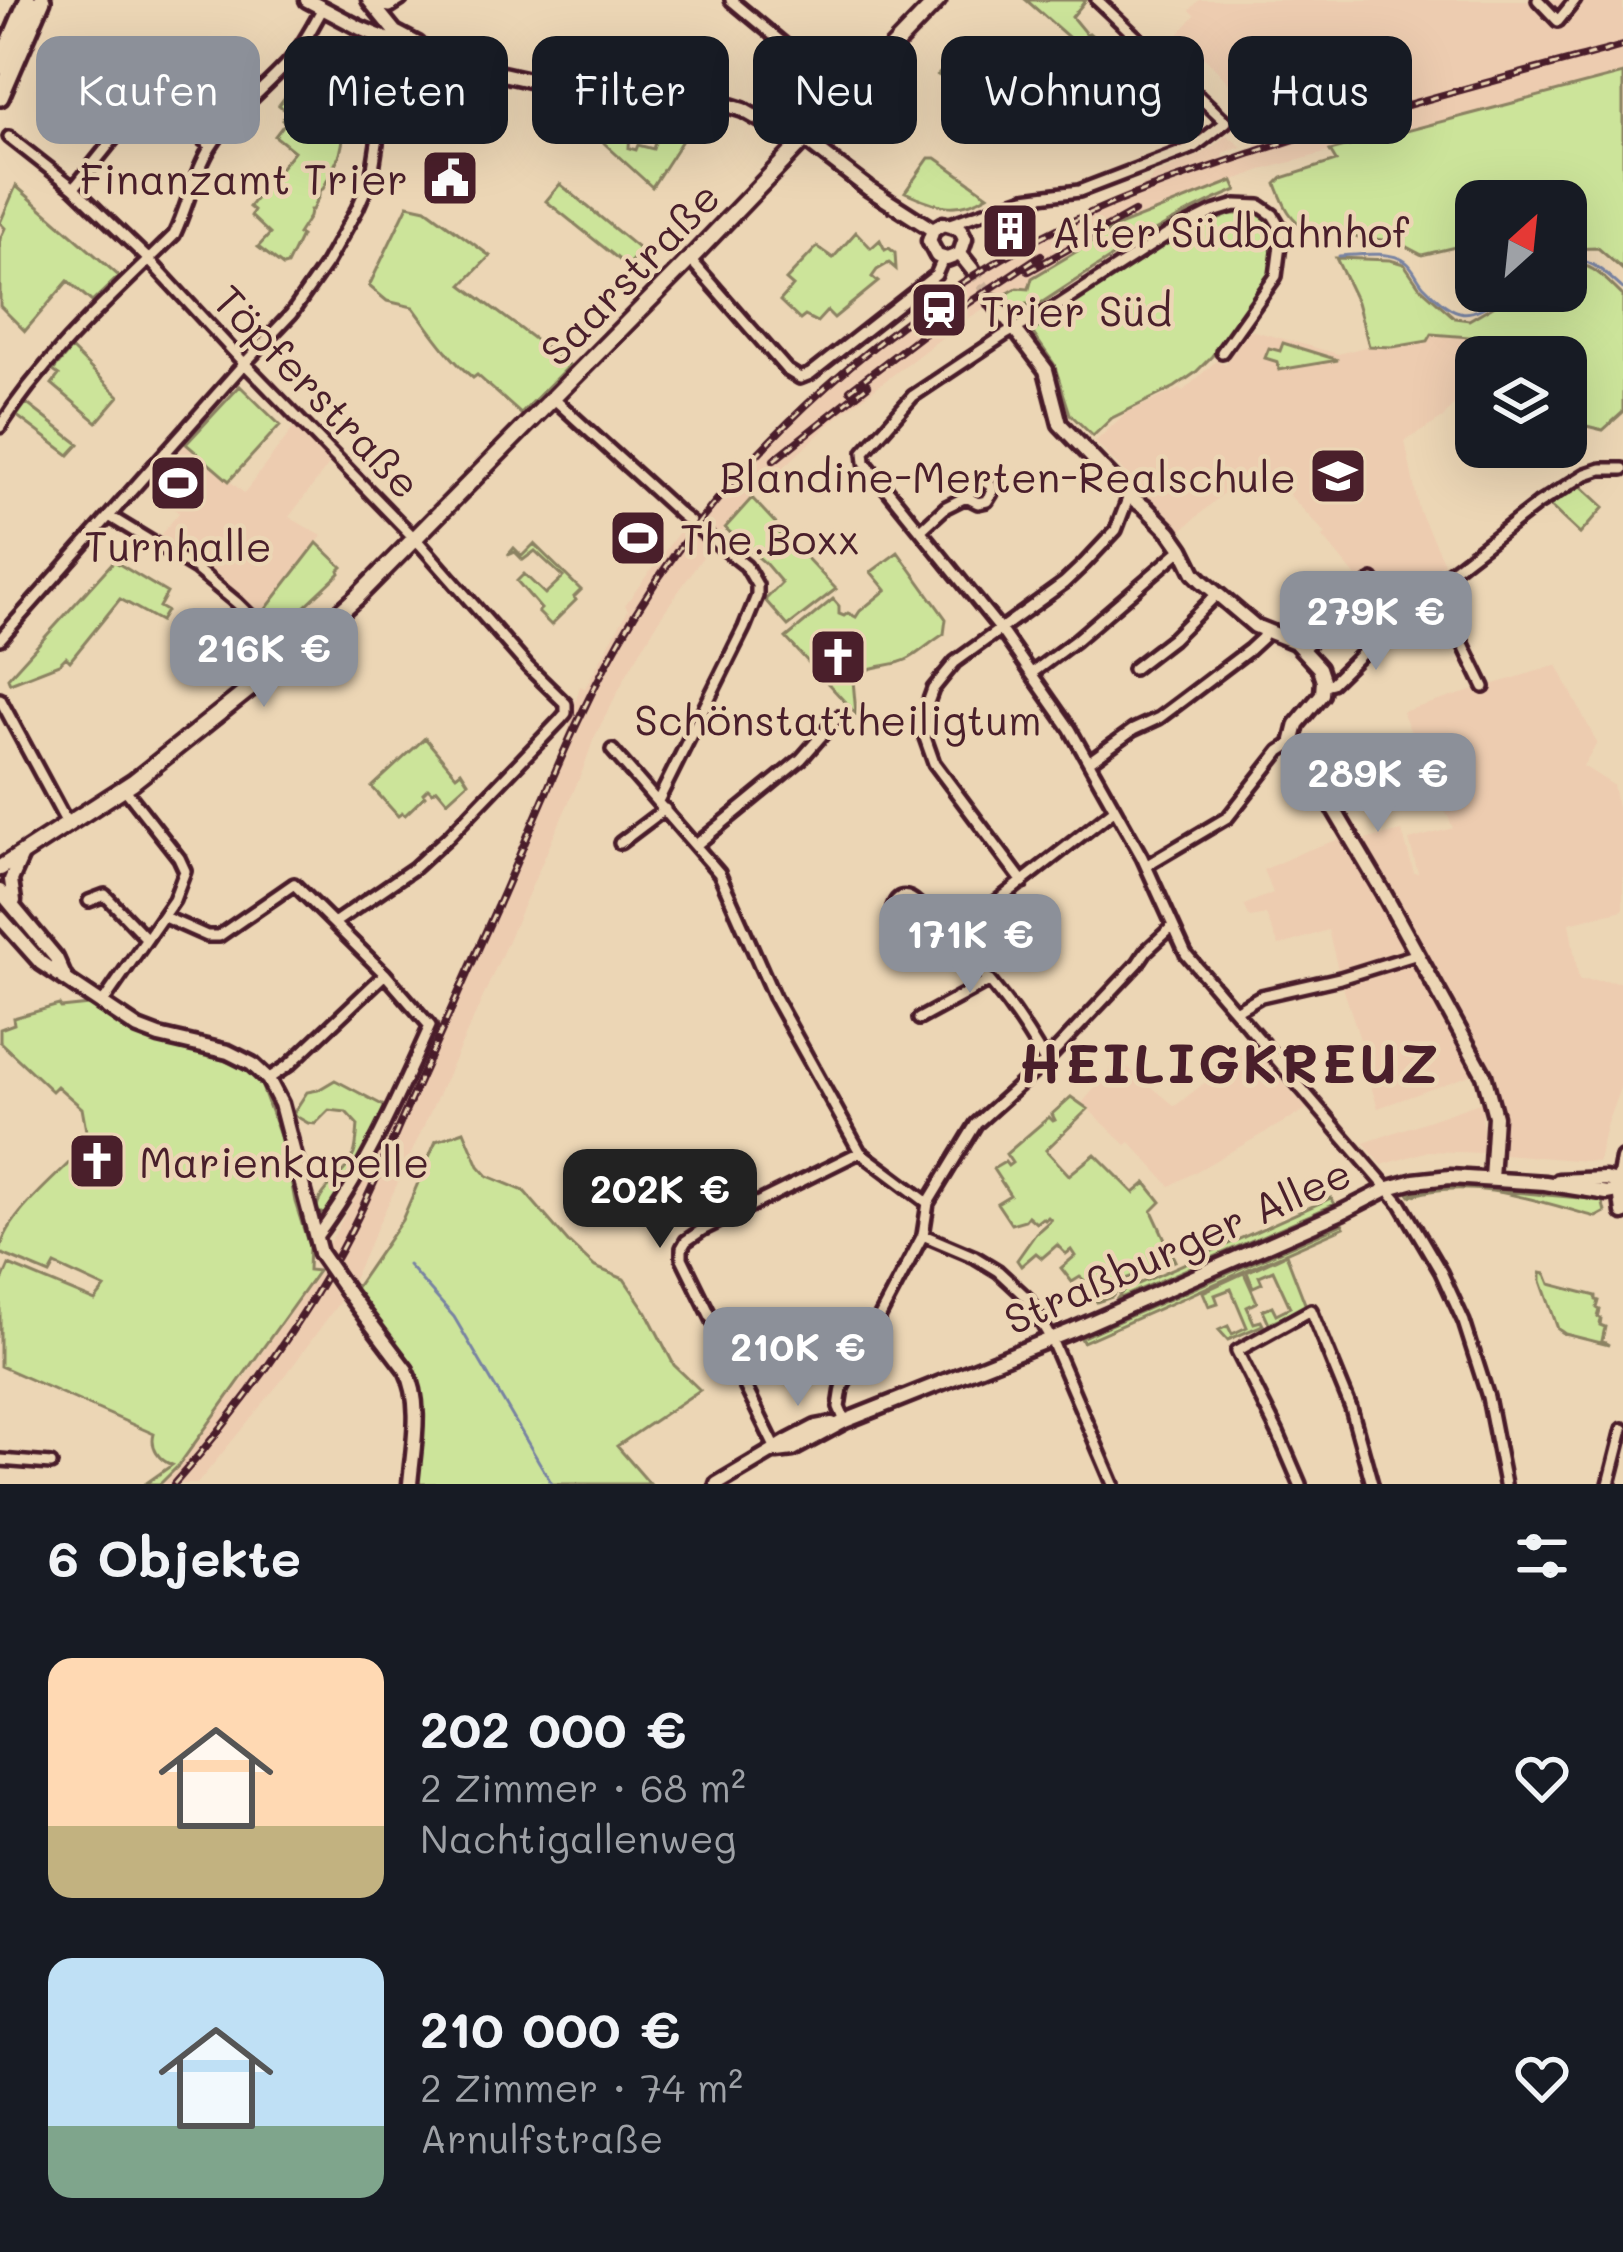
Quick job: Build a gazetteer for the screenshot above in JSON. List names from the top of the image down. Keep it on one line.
{"streets":{"main road":["Saarstraße"],"street":["Töpferstraße","Straßburger Allee"]},"crossings":[["Saarstraße","Töpferstraße"]],"districts":["HEILIGKREUZ"],"places":{"public building":["Finanzamt Trier"],"building":["Alter Südbahnhof"],"station":["Trier Süd"],"school or university":["Blandine-Merten-Realschule"],"sports":["Turnhalle","The.Boxx"],"church":["Schönstattheiligtum","Marienkapelle"]},"north":"top right","page":{"chip":["Kaufen","Mieten","Filter","Neu","Wohnung","Haus"],"price":["279K €","216K €","289K €","171K €","202K €","210K €"],"heading":"6 Objekte","list":[{"name":"202 000 €","note":"2 Zimmer · 68 m² · Nachtigallenweg"},{"name":"210 000 €","note":"2 Zimmer · 74 m² · Arnulfstraße"}]}}
